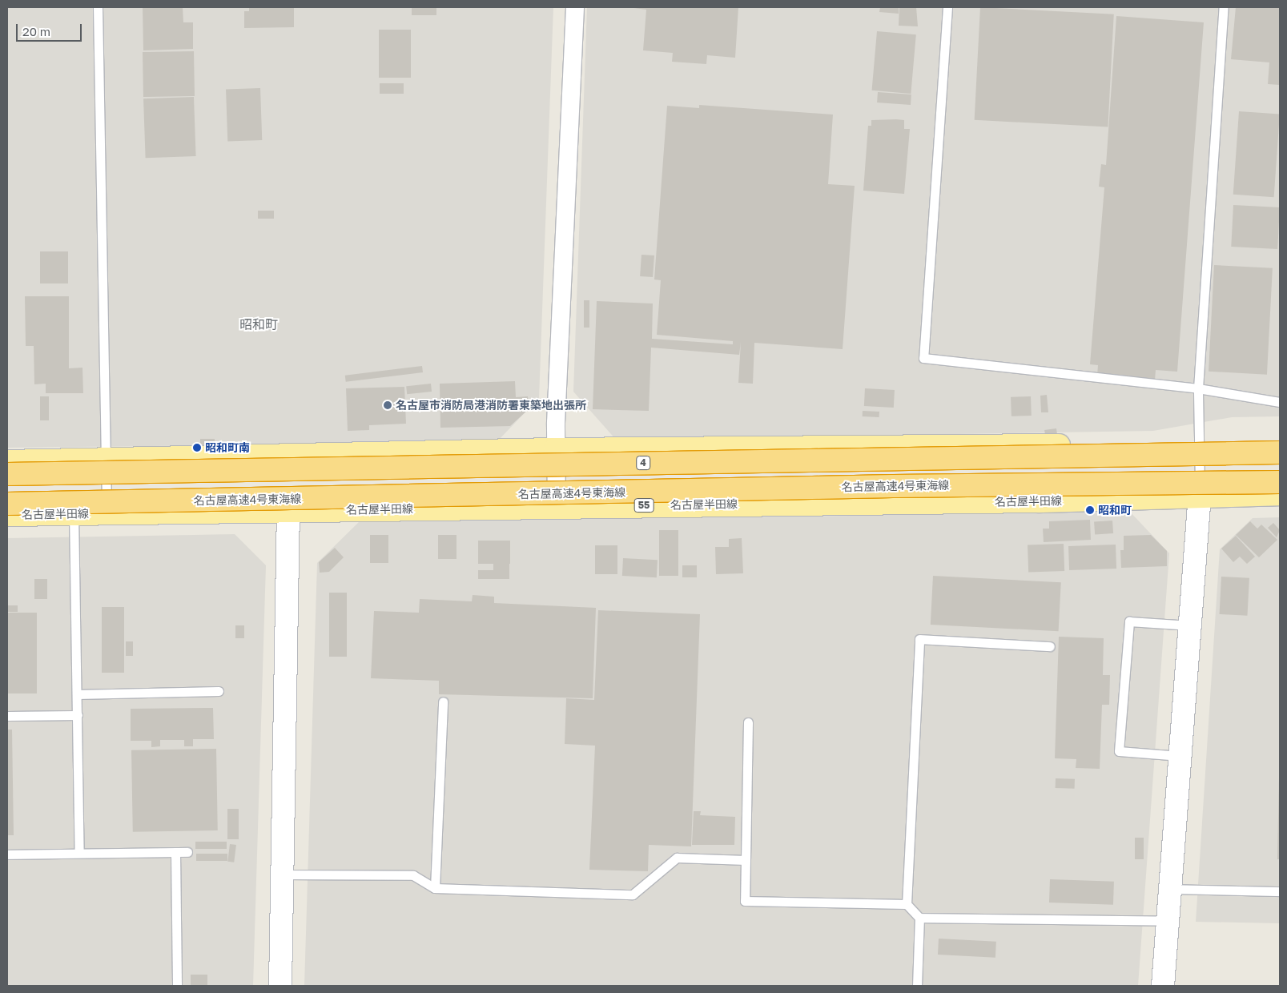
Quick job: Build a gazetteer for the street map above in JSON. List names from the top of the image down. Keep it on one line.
{"streets":{"highway":["4","名古屋高速4号東海線"],"main road":["名古屋半田線","55"]},"districts":["昭和町"],"places":["名古屋市消防局港消防署東築地出張所","昭和町南","昭和町"],"scale_bar":"20 m"}
